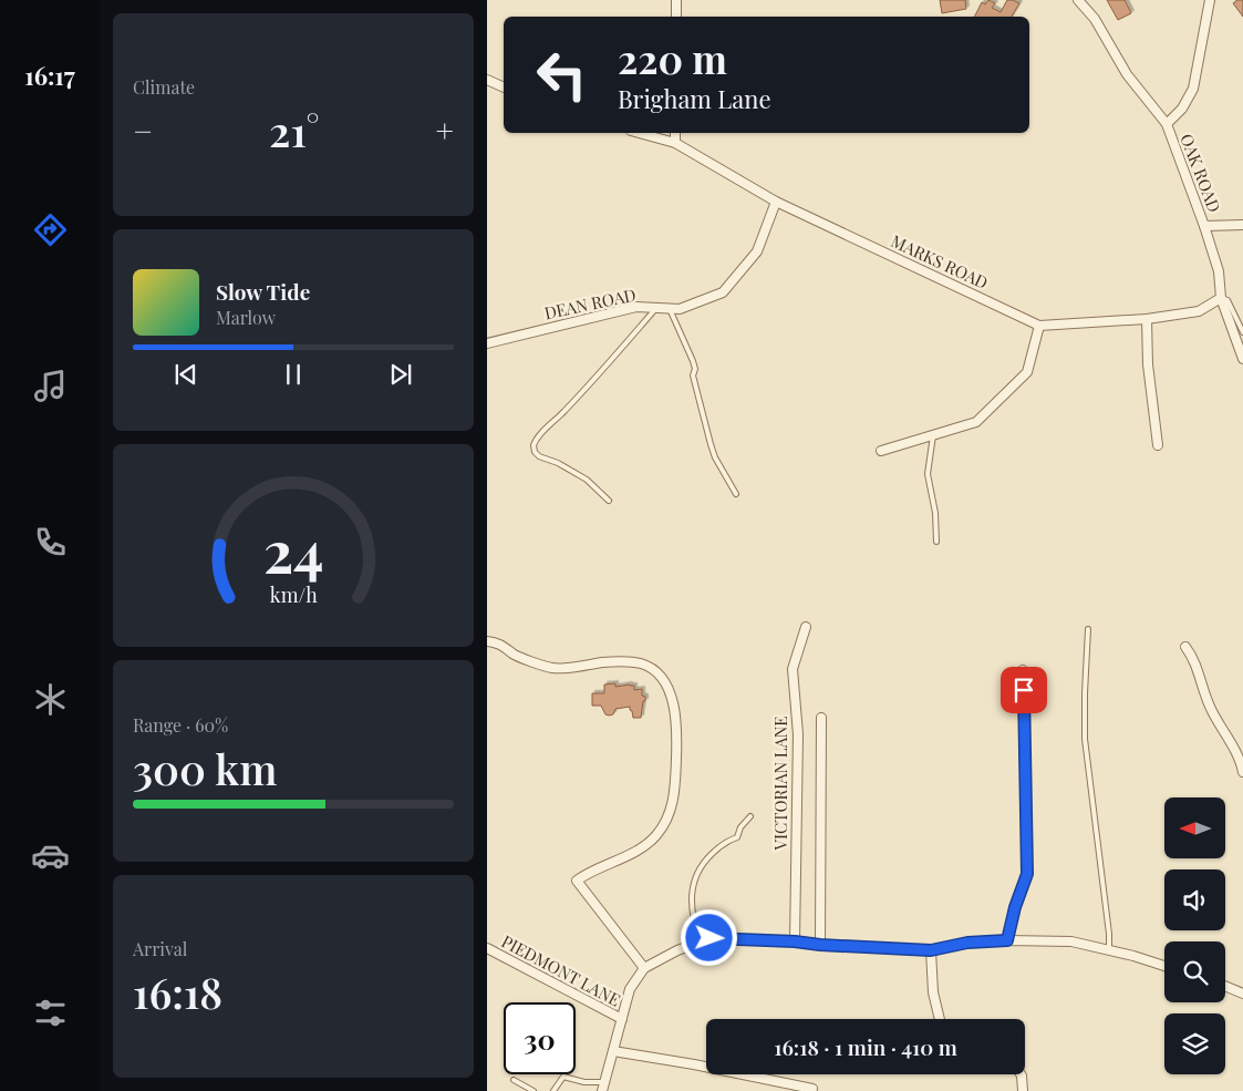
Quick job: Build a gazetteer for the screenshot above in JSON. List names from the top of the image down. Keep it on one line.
{"streets":{"street":["OAK ROAD","MARKS ROAD","DEAN ROAD","VICTORIAN LANE","PIEDMONT LANE"]},"crossings":[["OAK ROAD","MARKS ROAD"],["MARKS ROAD","DEAN ROAD"]],"north":"left","page":{"tabs":"16:17","tile":["Climate",["Range · 60%","300 km"],["Arrival","16:18"]],"turn":["220 m","Brigham Lane"],"heat":["−","21°","+"],"song":["Slow Tide","Marlow"],"limit":"30","trip":"16:18 · 1 min · 410 m","gauge":["24","km/h"]}}
